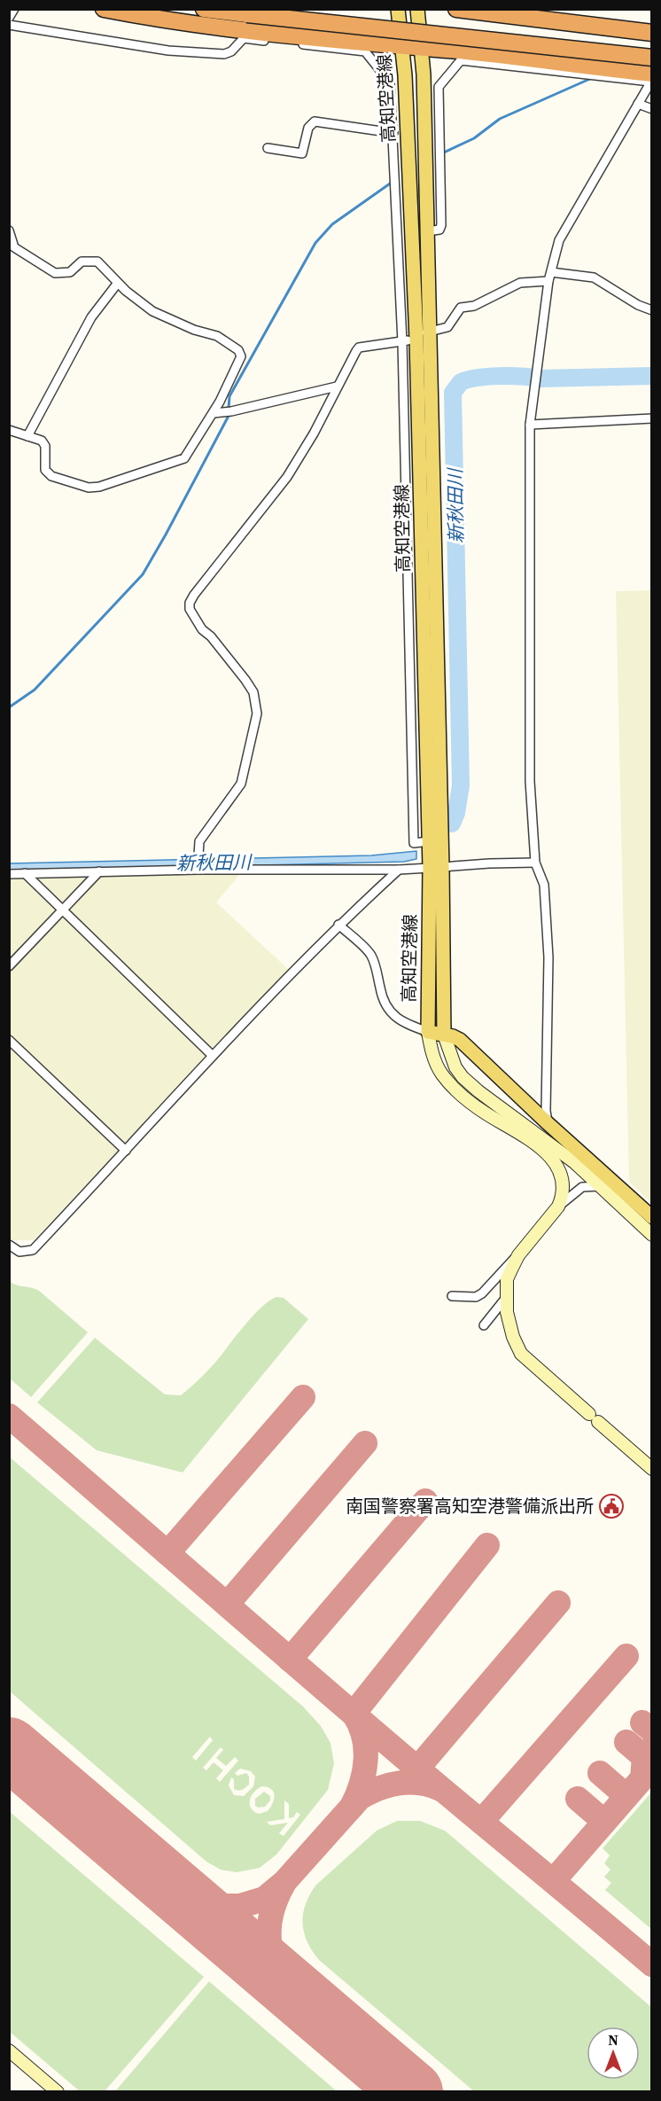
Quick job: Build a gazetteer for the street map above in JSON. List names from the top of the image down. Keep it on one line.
{"streets":{"main road":["高知空港線"]},"water":["新秋田川"],"places":{"public building":["南国警察署高知空港警備派出所"]},"north":"top"}
